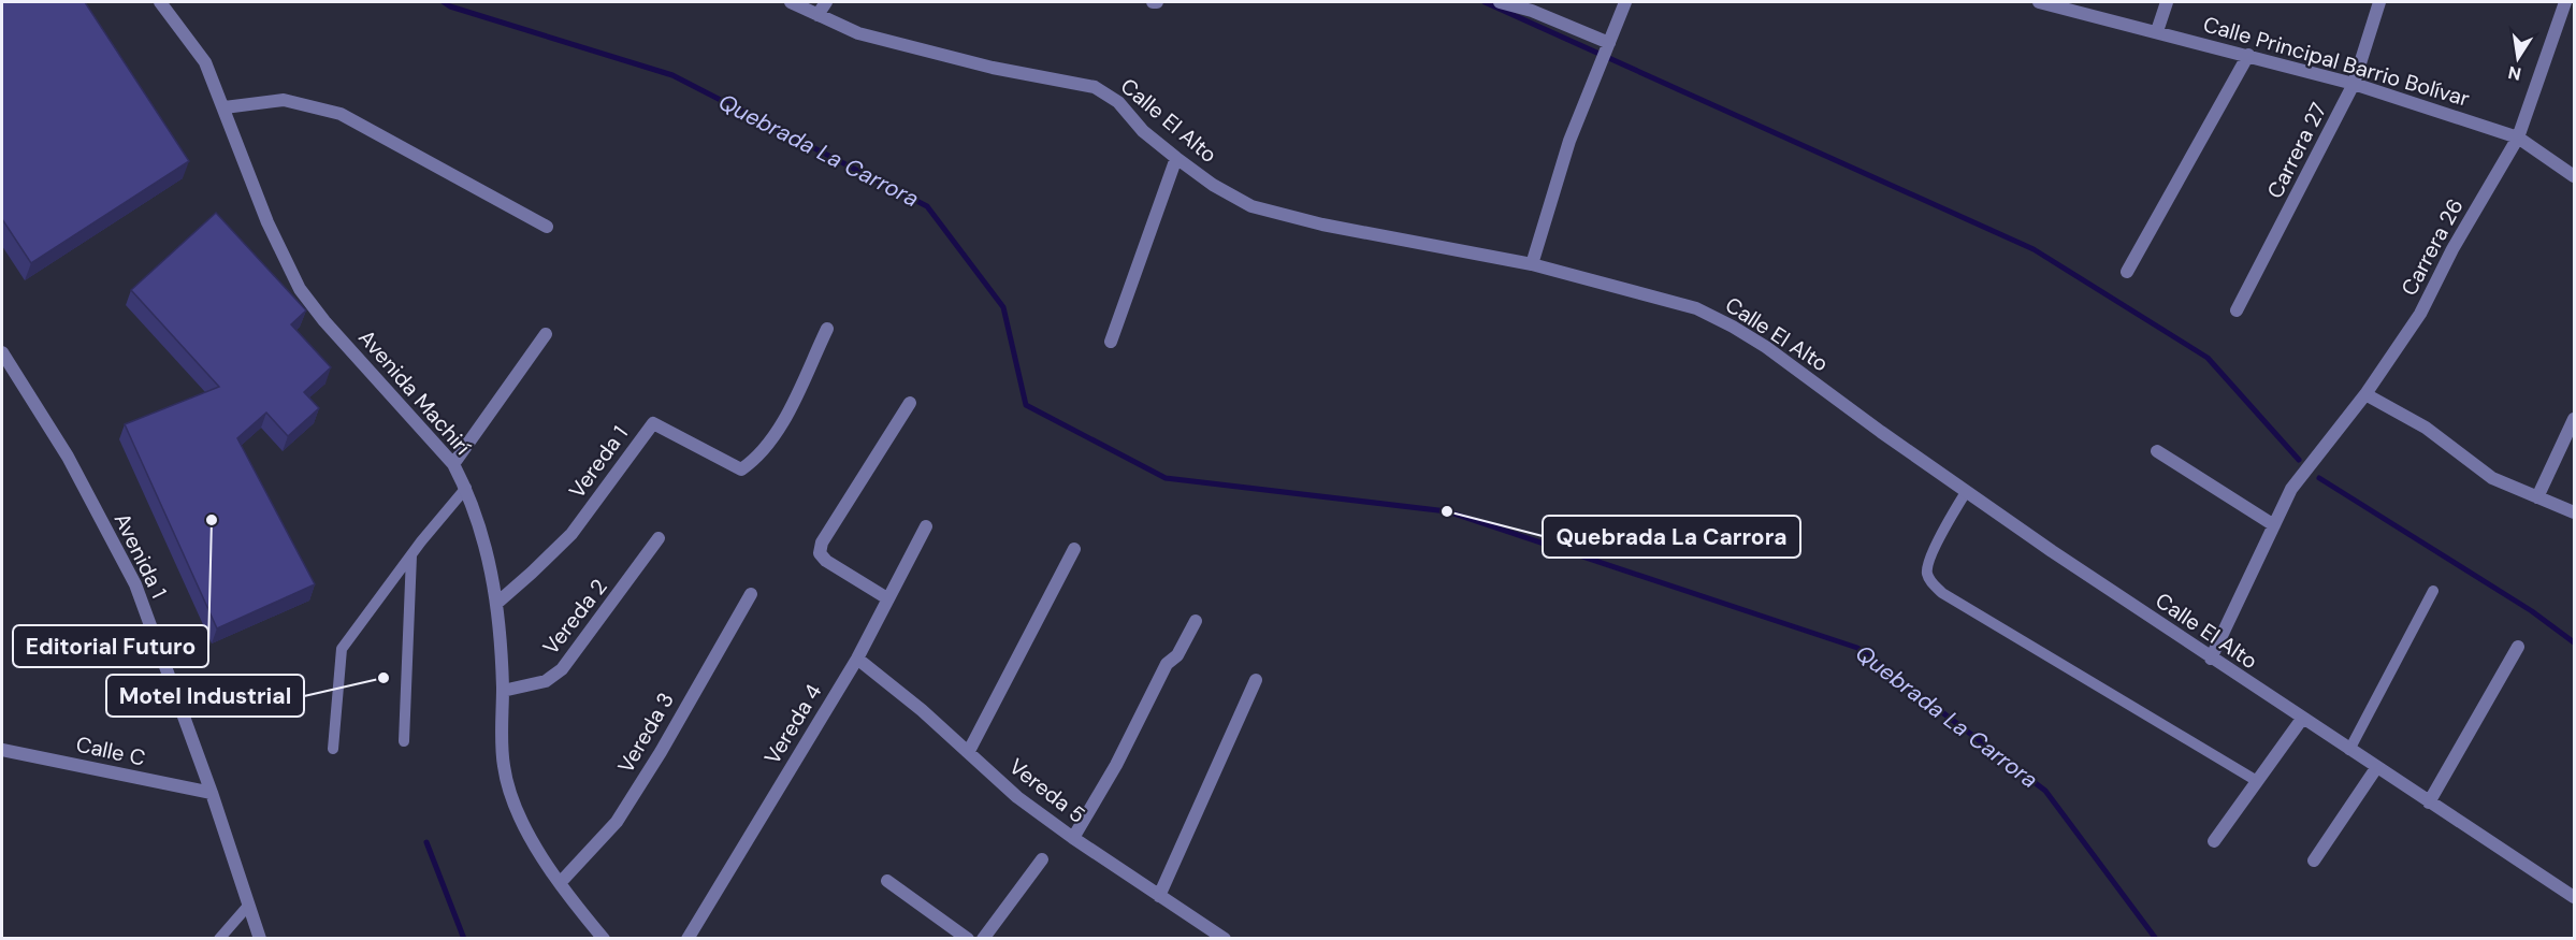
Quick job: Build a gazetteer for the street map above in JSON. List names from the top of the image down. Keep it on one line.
{"streets":{"street":["Calle Principal Barrio Bolívar","Calle El Alto","Carrera 27","Carrera 26","Avenida Machirí","Vereda 1","Avenida 1","Vereda 2","Vereda 4","Vereda 3","Calle C","Vereda 5"]},"crossings":[["Calle Principal Barrio Bolívar","Carrera 27"],["Calle Principal Barrio Bolívar","Carrera 26"],["Calle El Alto","Carrera 26"],["Avenida Machirí","Vereda 1"],["Avenida Machirí","Vereda 2"],["Avenida Machirí","Vereda 3"],["Avenida 1","Calle C"],["Vereda 4","Vereda 5"]],"water":["Quebrada La Carrora"],"places":["Quebrada La Carrora","Editorial Futuro","Motel Industrial"],"north":"bottom"}
